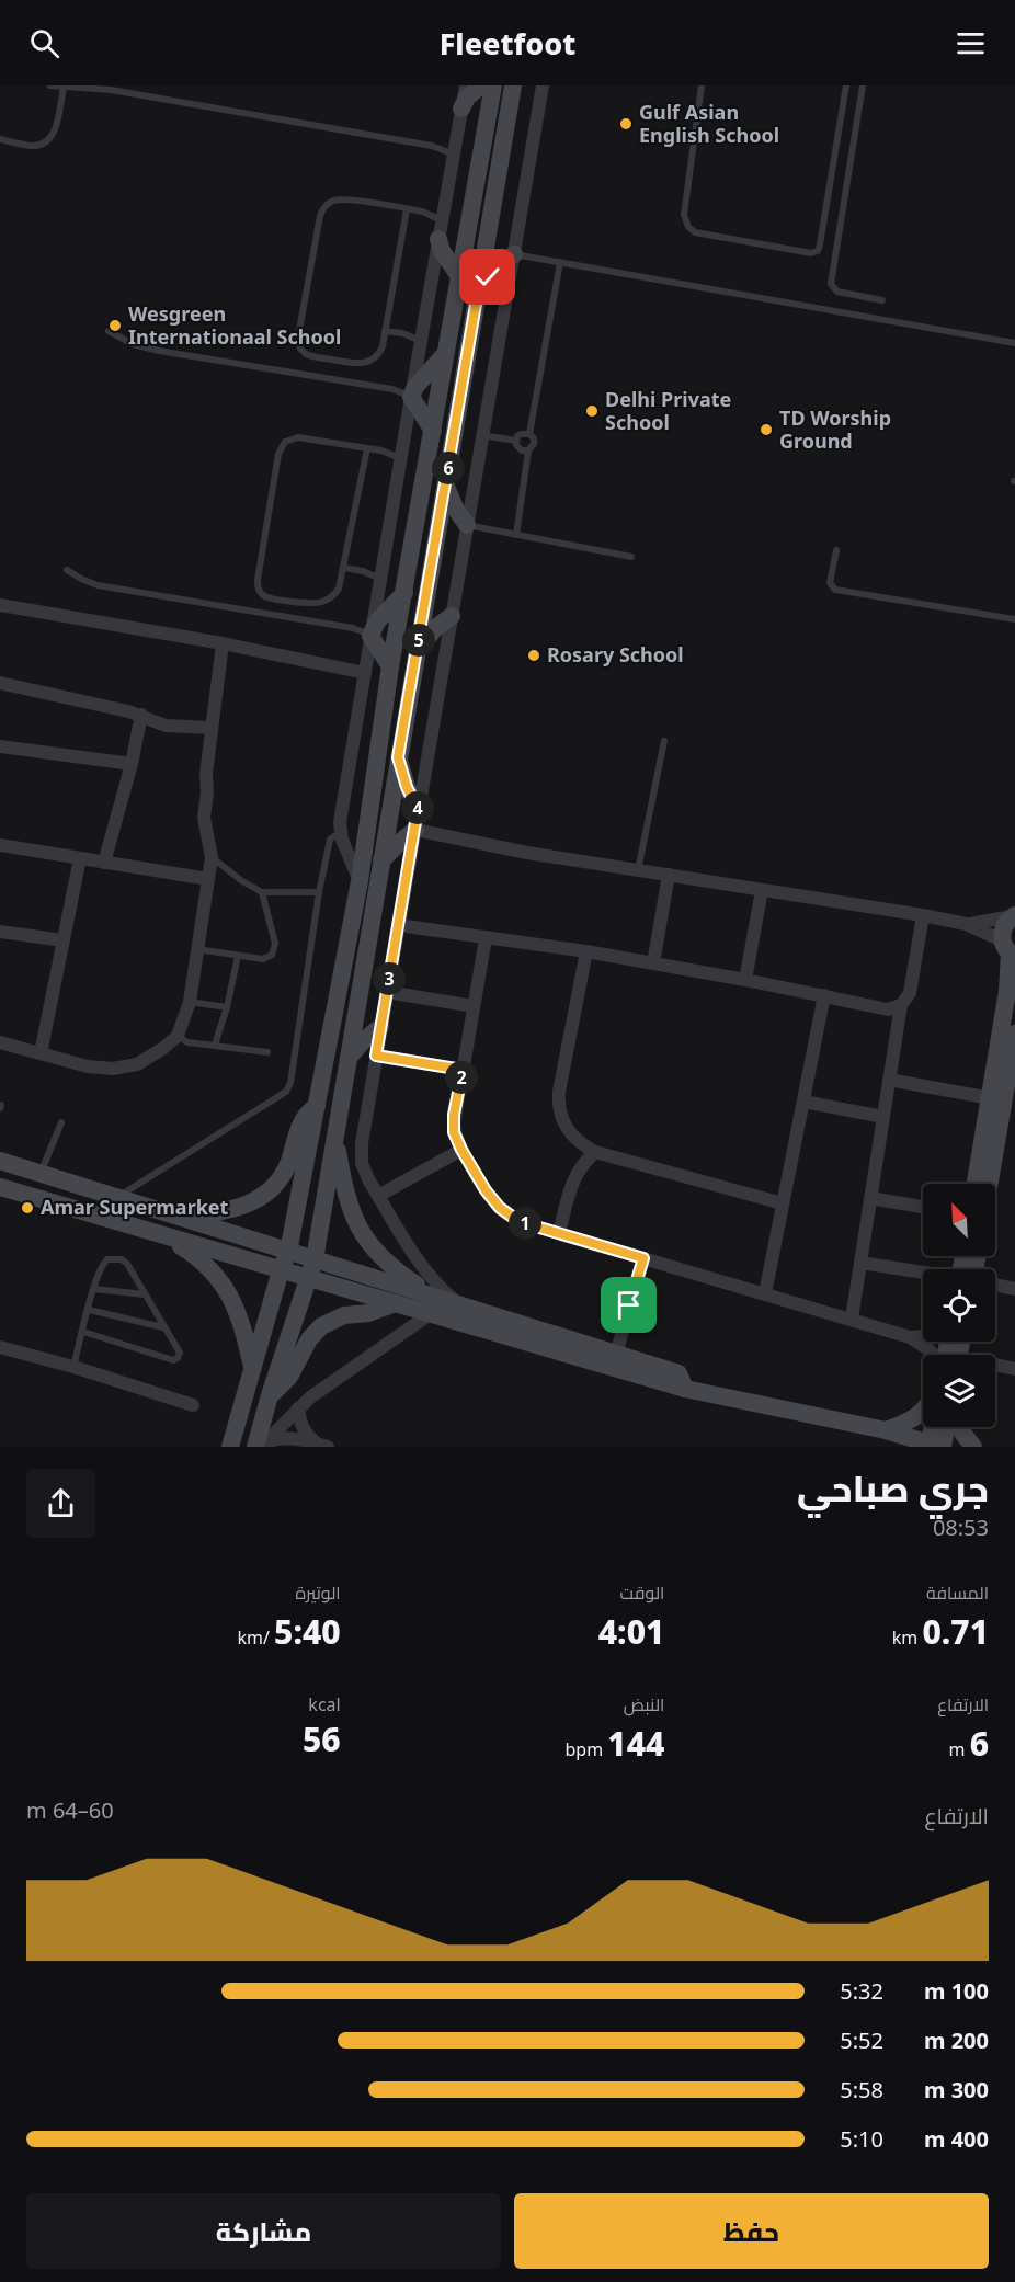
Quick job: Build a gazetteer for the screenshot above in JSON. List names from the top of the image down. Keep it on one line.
{"places":["Gulf Asian English School","Wesgreen Internationaal School","Delhi Private School","TD Worship Ground","Rosary School","Amar Supermarket"],"north":"top left","page":{"header":"Fleetfoot","pins":["6","5","4","3","2","1"],"heading":["جري صباحي","08:53"],"stats":[["المسافة","0.71 km"],["الوقت","4:01"],["الوتيرة","5:40 /km"],["الارتفاع","6 m"],["النبض","144 bpm"],["kcal","56"]],"chart":["الارتفاع","60–64 m"],"list":[{"name":"100 m","note":"5:32"},{"name":"200 m","note":"5:52"},{"name":"300 m","note":"5:58"},{"name":"400 m","note":"5:10"}],"buttons":["حفظ","مشاركة"]}}
